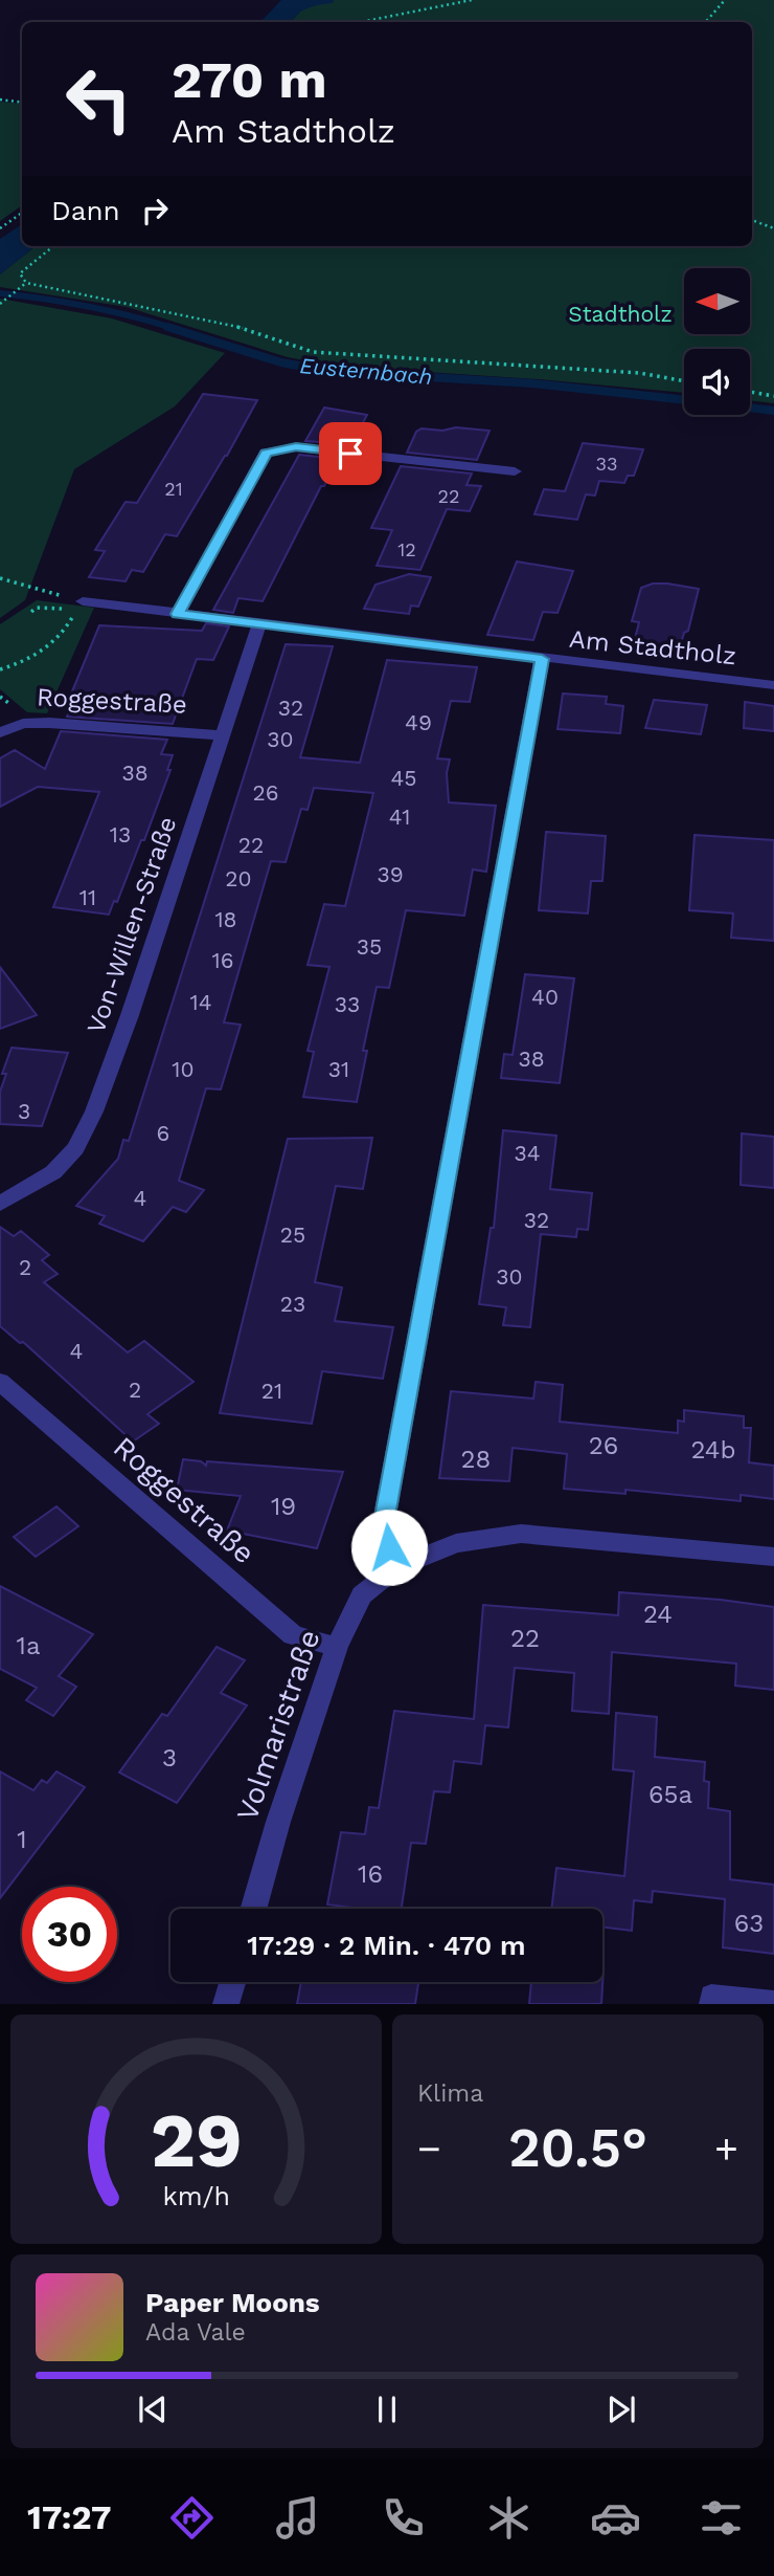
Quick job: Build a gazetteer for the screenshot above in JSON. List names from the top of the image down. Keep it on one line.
{"streets":{"street":["Am Stadtholz","Roggestraße","Von-Willen-Straße","Volmaristraße"]},"crossings":[["Am Stadtholz","Von-Willen-Straße"],["Roggestraße","Von-Willen-Straße"],["Roggestraße","Volmaristraße"]],"water":["Eusternbach"],"parks":["Stadtholz"],"house_numbers":["33","21","22","12","32","49","30","38","45","26","41","13","22","39","20","11","18","35","16","40","14","33","38","10","31","3","6","34","4","32","25","2","30","23","4","2","21","26","24b","28","19","24","22","1a","3","65a","1","16","63"],"north":"left","page":{"turn":["270 m","Am Stadtholz"],"then":"Dann","limit":"30","trip":"17:29 · 2 Min. · 470 m","tile":"Klima","heat":["−","20.5°","+"],"song":["Paper Moons","Ada Vale"],"tabs":"17:27","gauge":["29","km/h"]}}
